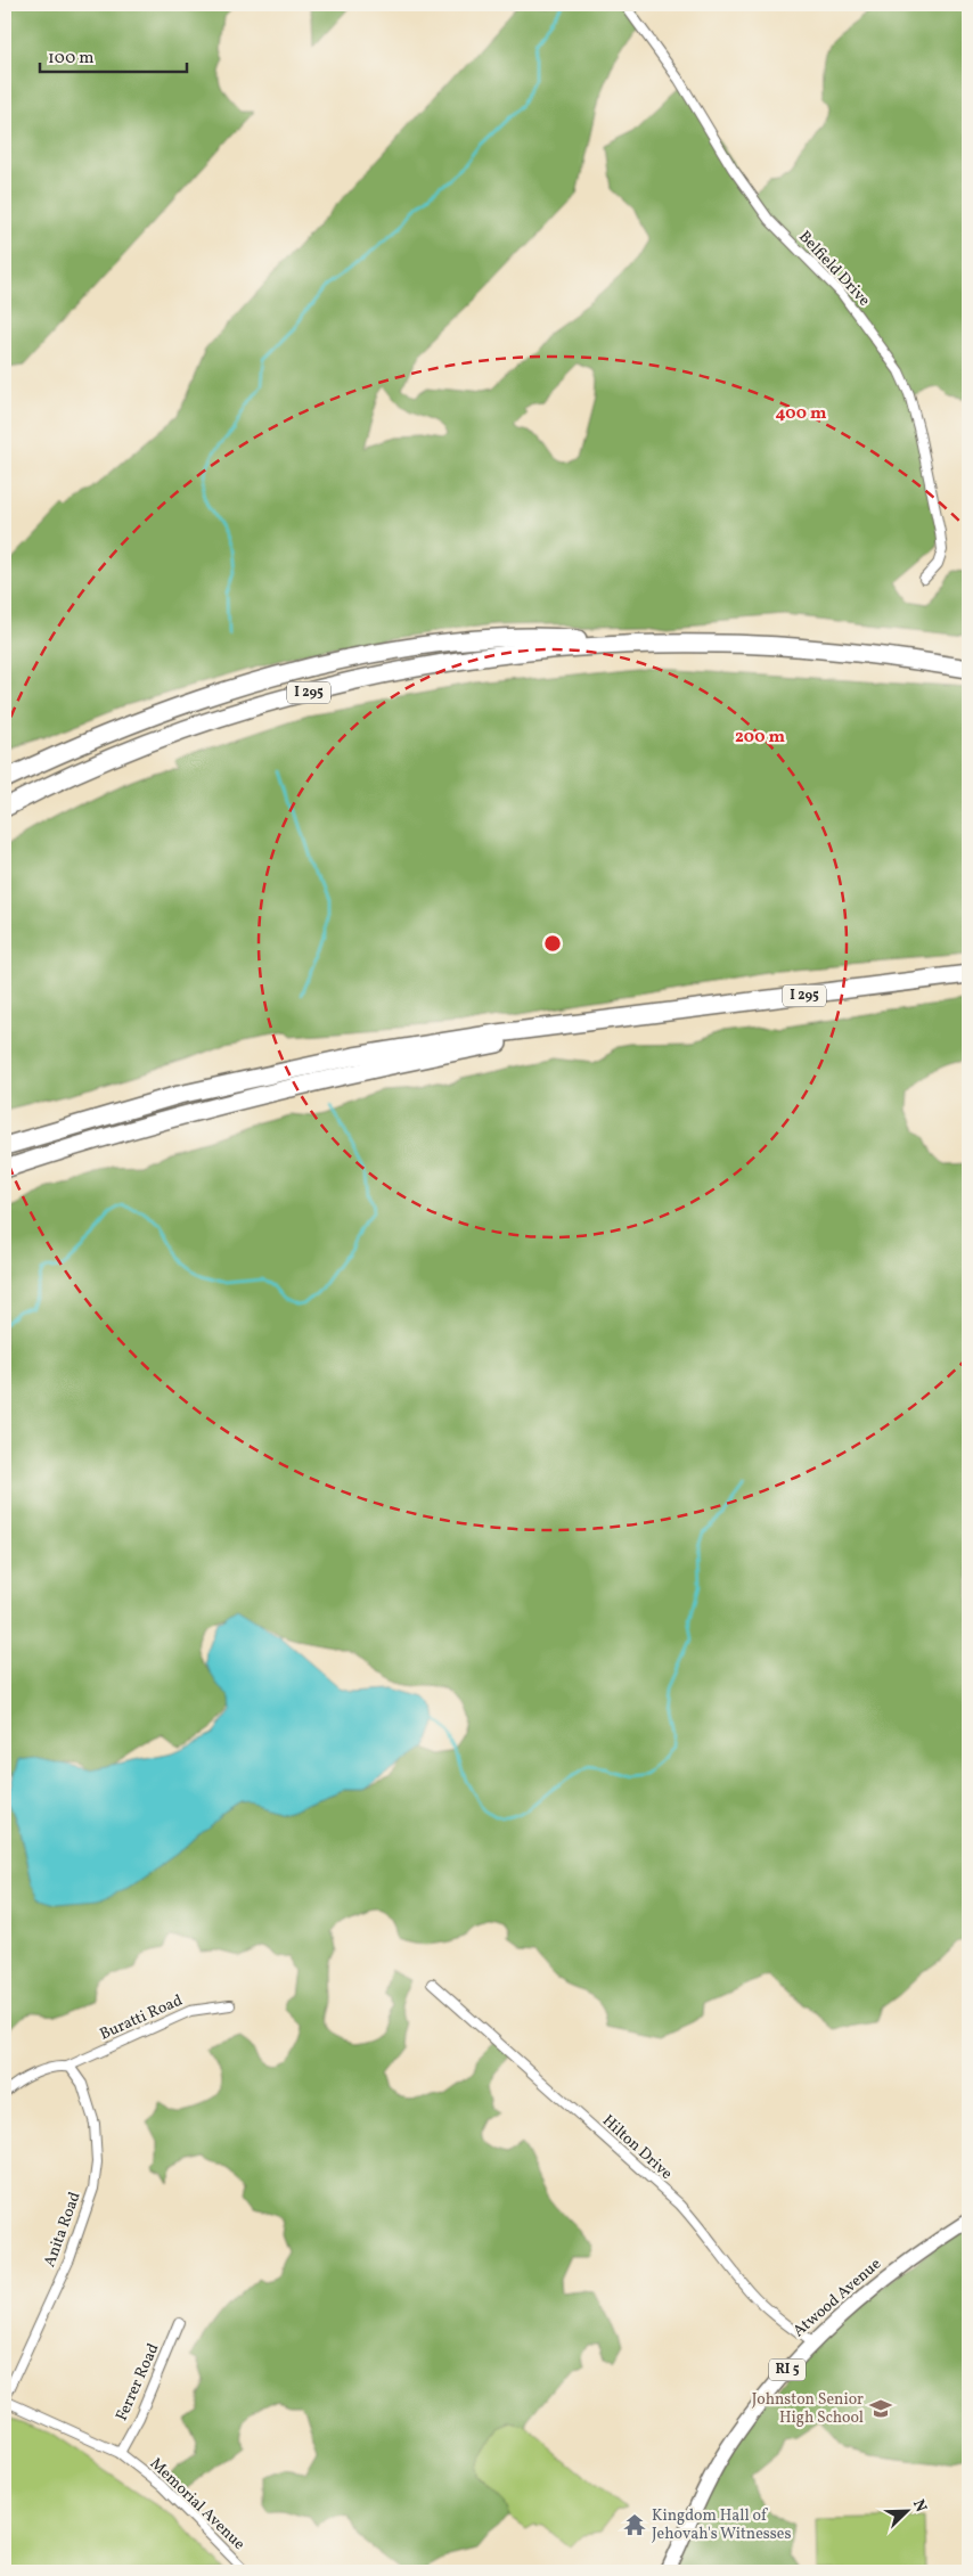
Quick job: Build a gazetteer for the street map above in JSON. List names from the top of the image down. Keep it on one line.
{"streets":{"highway":["I 295"],"main road":["Atwood Avenue","RI 5"],"street":["Belfield Drive","Buratti Road","Hilton Drive","Anita Road","Ferrer Road","Memorial Avenue"]},"crossings":[["Buratti Road","Anita Road"],["Hilton Drive","Atwood Avenue"],["Anita Road","Memorial Avenue"],["Ferrer Road","Memorial Avenue"]],"places":{"school or university":["Johnston Senior High School"],"temple":["Kingdom Hall of Jehovah's Witnesses"]},"scale_bar":"100 m","north":"top right","rings":["400 m","200 m"]}
